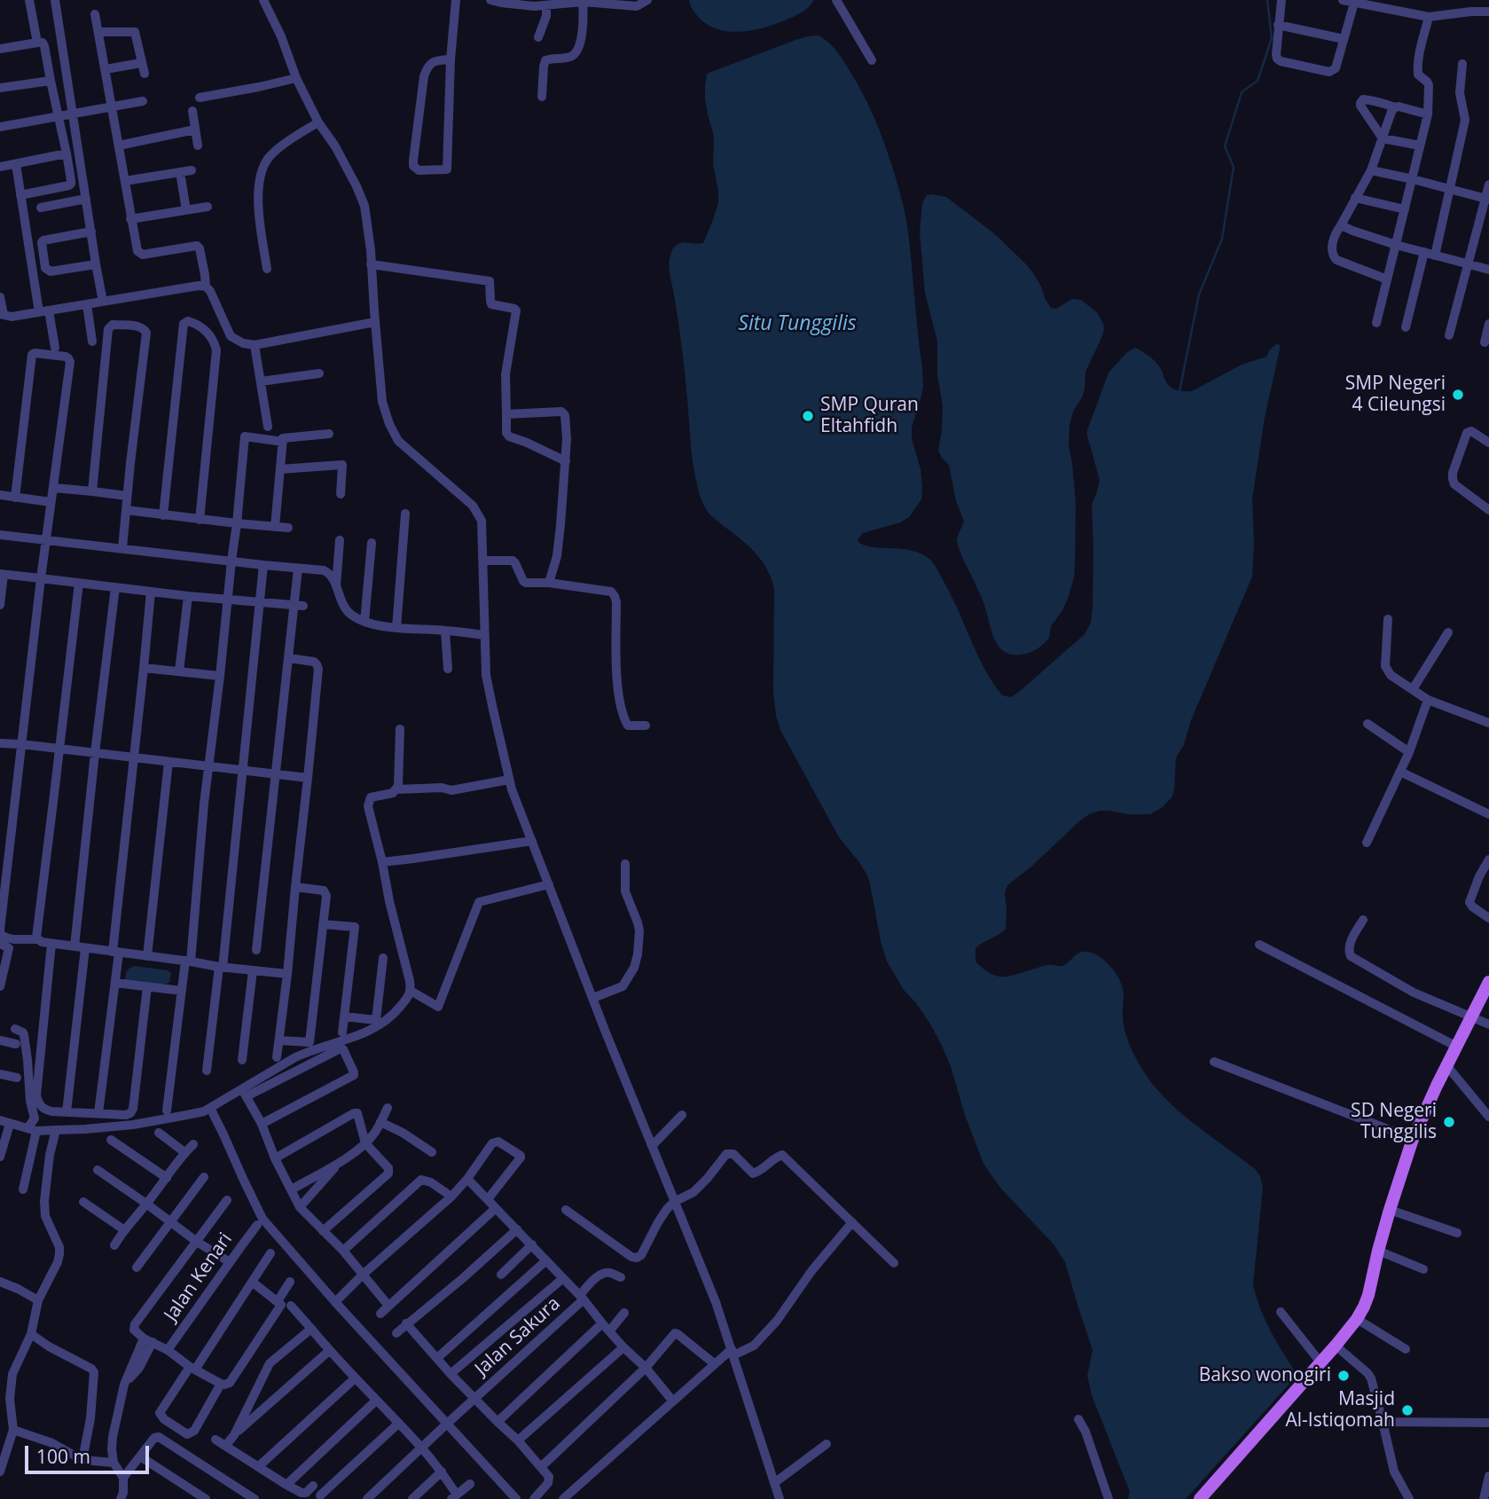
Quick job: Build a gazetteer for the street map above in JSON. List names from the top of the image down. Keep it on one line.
{"streets":{"street":["Jalan Kenari","Jalan Sakura"]},"water":["Situ Tunggilis"],"places":["SMP Negeri 4 Cileungsi","SMP Quran Eltahfidh","SD Negeri Tunggilis","Bakso wonogiri","Masjid Al-Istiqomah"],"scale_bar":"100 m"}
